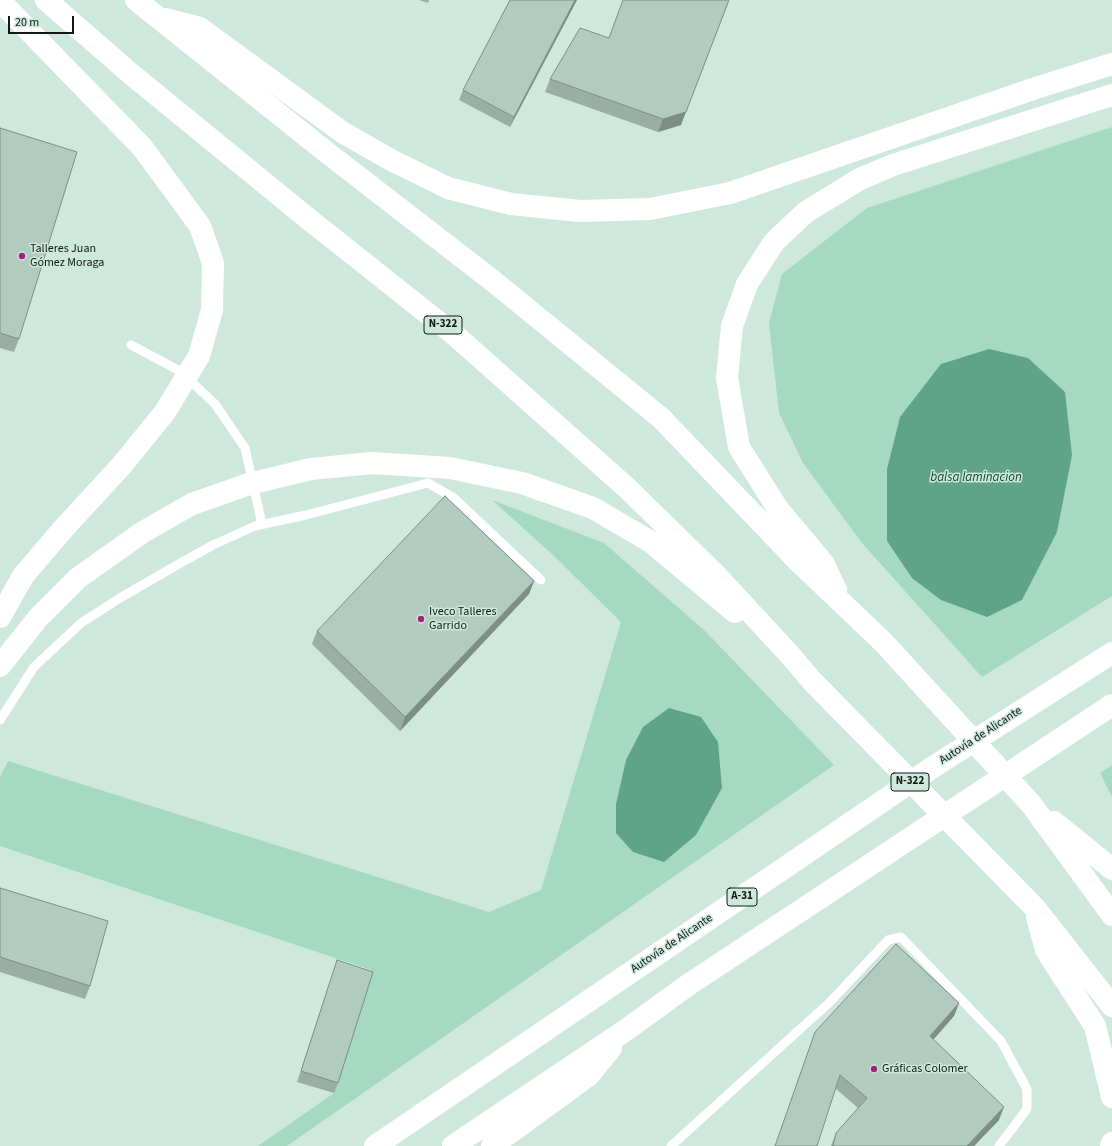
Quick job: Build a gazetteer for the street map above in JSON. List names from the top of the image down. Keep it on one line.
{"streets":{"highway":["N-322","Autovía de Alicante","A-31"]},"water":["balsa laminacion"],"places":["Talleres Juan Gómez Moraga","Iveco Talleres Garrido","Gráficas Colomer"],"scale_bar":"20 m"}
